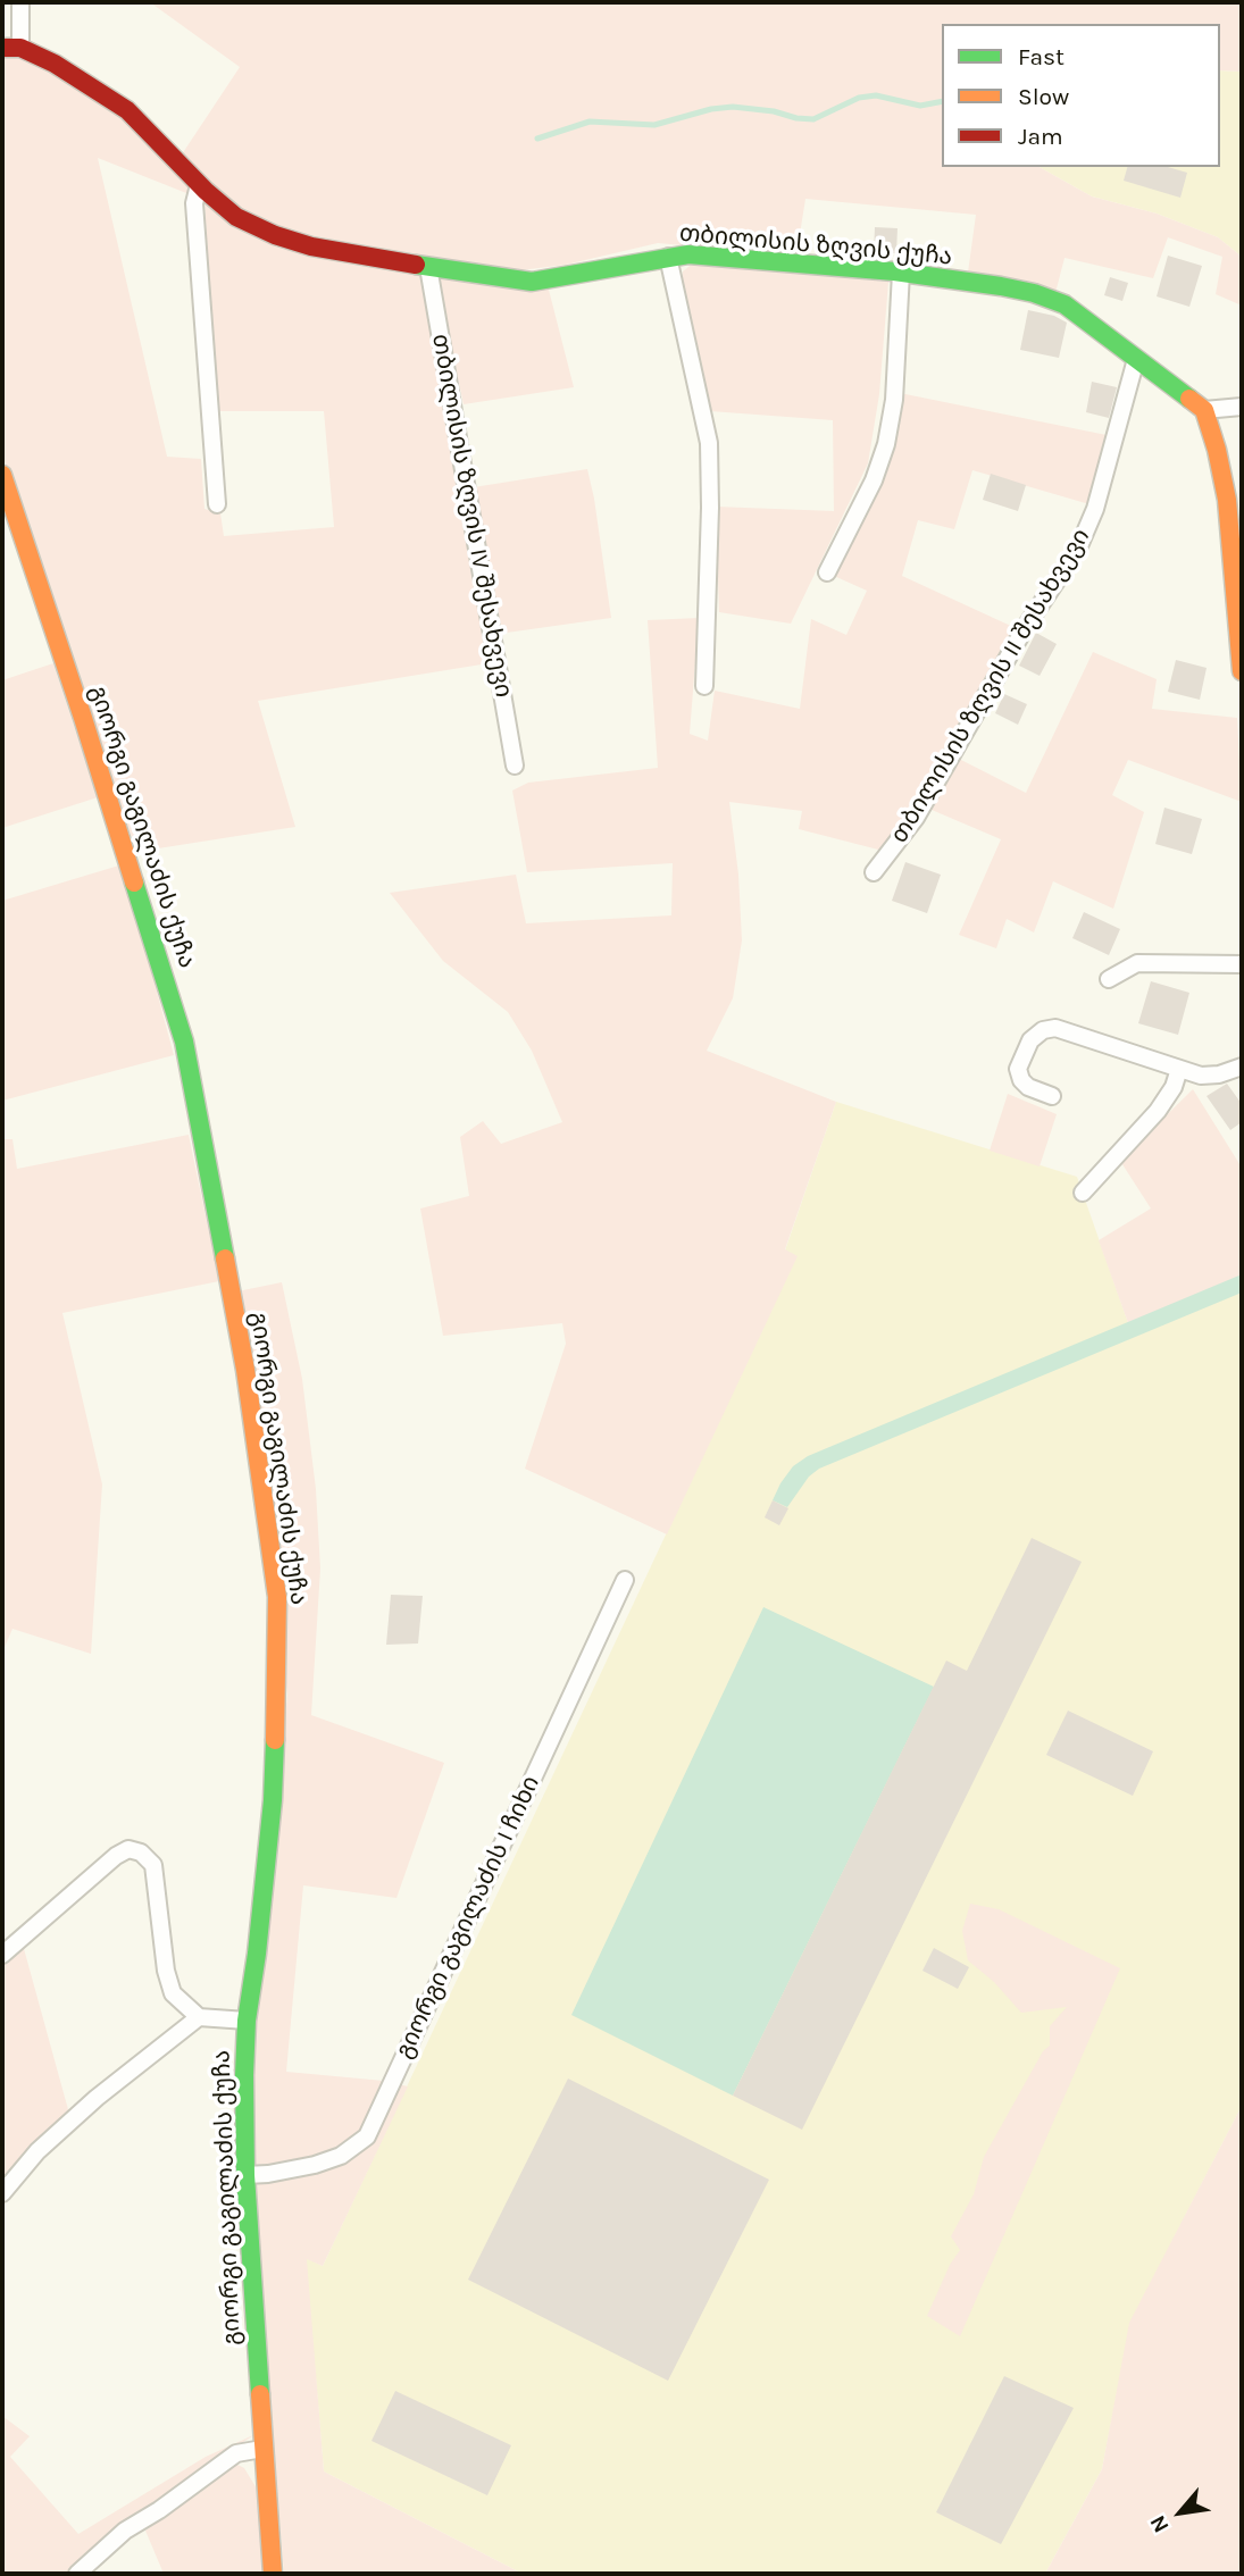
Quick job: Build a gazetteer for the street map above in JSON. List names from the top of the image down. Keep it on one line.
{"streets":{"street":["თბილისის ზღვის ქუჩა","თბილისის ზღვის IV შესახვევი","თბილისის ზღვის II შესახვევი","გიორგი გაგილაძის ქუჩა","გიორგი გაგილაძის I ჩიხი"]},"crossings":[["თბილისის ზღვის ქუჩა","თბილისის ზღვის IV შესახვევი"],["თბილისის ზღვის ქუჩა","თბილისის ზღვის II შესახვევი"],["გიორგი გაგილაძის ქუჩა","გიორგი გაგილაძის I ჩიხი"]],"legend":["Fast","Slow","Jam"],"north":"bottom left"}
